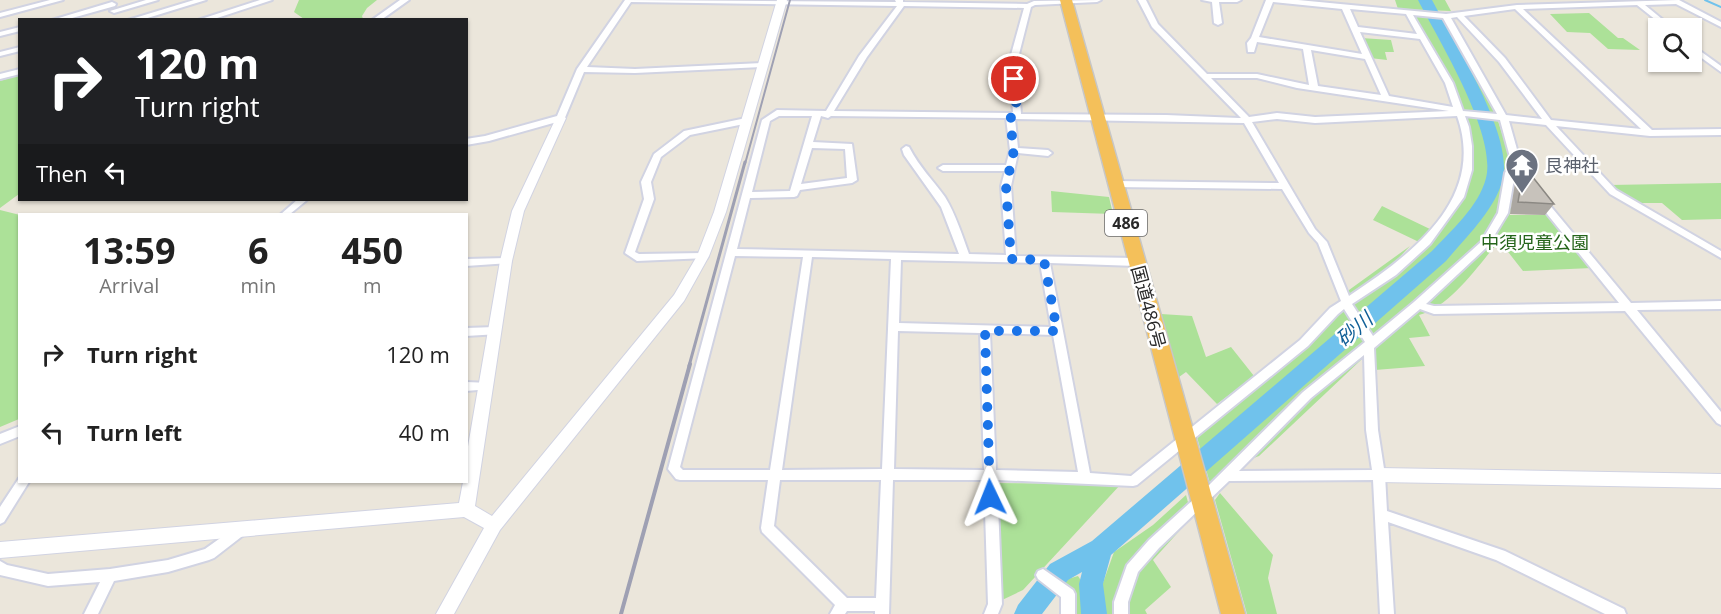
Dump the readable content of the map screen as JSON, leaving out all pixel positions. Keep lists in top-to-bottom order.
{
  "streets": {
    "highway": ["486", "国道486号"]
  },
  "water": ["砂川"],
  "parks": ["中須児童公園"],
  "places": {
    "temple": ["艮神社"]
  },
  "page": {
    "turn": ["120 m", "Turn right"],
    "then": "Then",
    "eta": [
      "13:59",
      "Arrival",
      "6",
      "min",
      "450",
      "m"
    ],
    "list": [
      {
        "name": "Turn right",
        "value": "120 m"
      },
      {
        "name": "Turn left",
        "value": "40 m"
      }
    ]
  }
}
